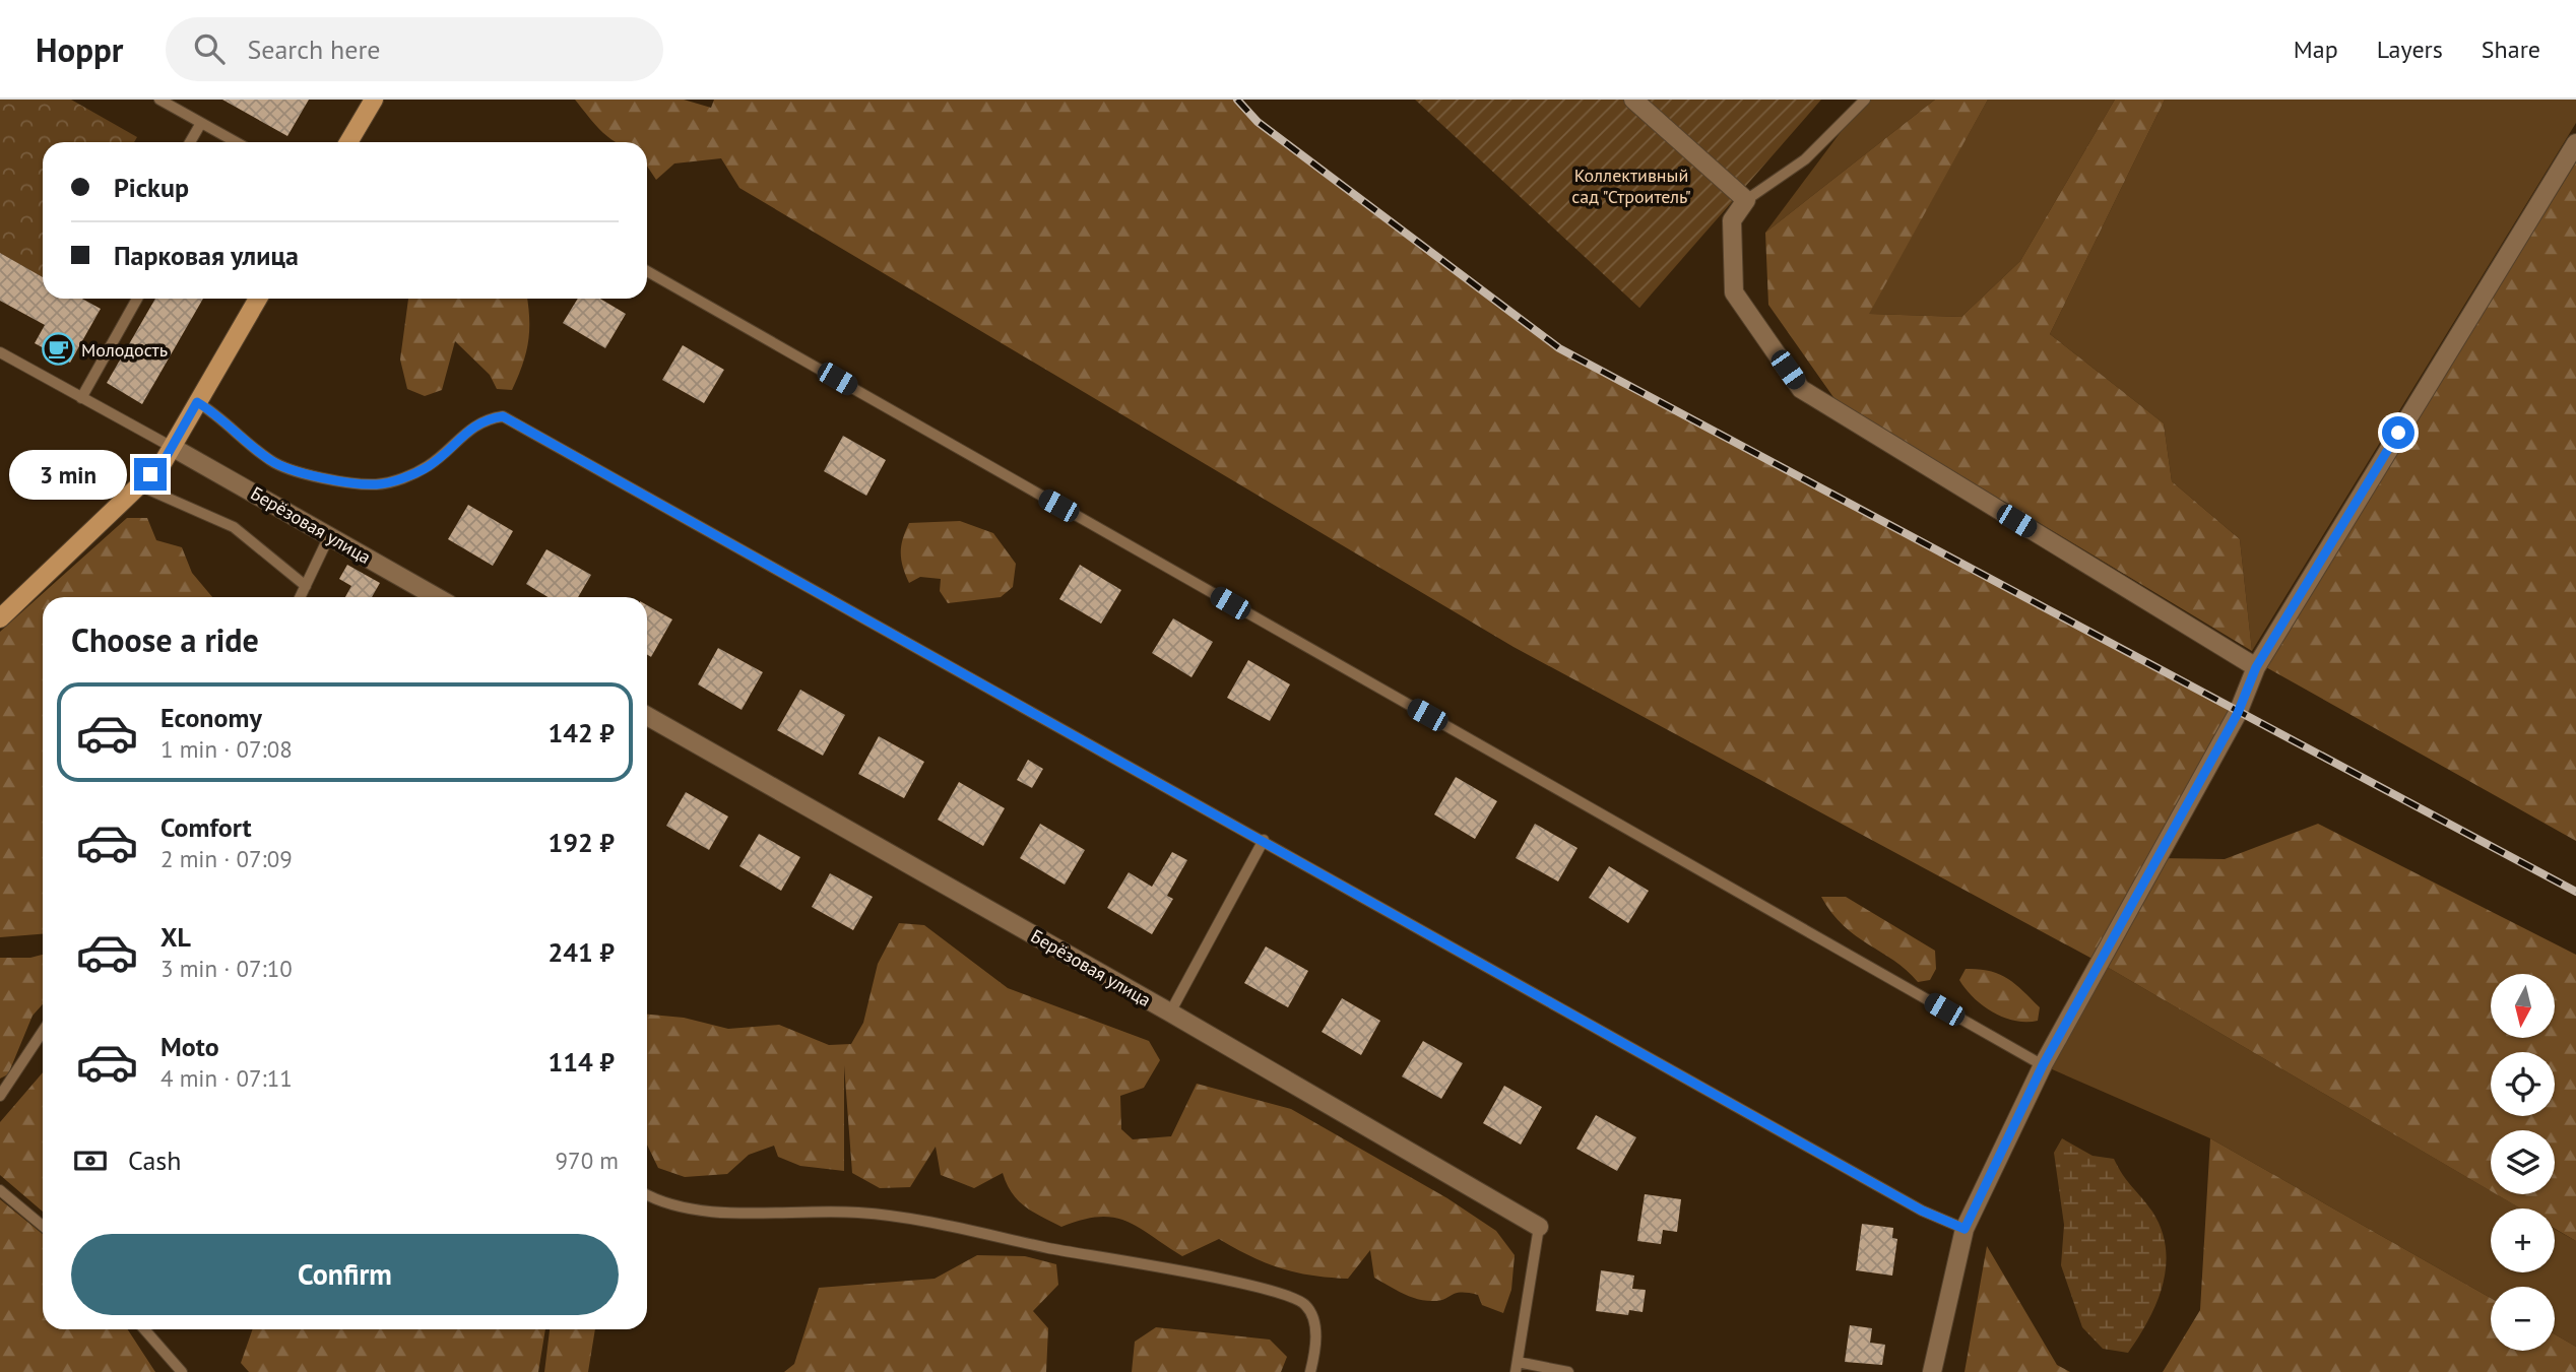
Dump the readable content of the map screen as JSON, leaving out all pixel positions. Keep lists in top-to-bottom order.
{
  "streets": {
    "street": ["Берёзовая улица"]
  },
  "parks": ["Коллективный сад \"Строитель\""],
  "places": {
    "cafe": ["Молодость"]
  },
  "north": "bottom",
  "page": {
    "header": "Hoppr",
    "search": "Search here",
    "nav": ["Map", "Layers", "Share"],
    "banner": ["Pickup", "Парковая улица"],
    "bubble": "3 min",
    "heading": "Choose a ride",
    "list": [
      {
        "name": "Economy",
        "note": "1 min · 07:08",
        "value": "142 ₽"
      },
      {
        "name": "Comfort",
        "note": "2 min · 07:09",
        "value": "192 ₽"
      },
      {
        "name": "XL",
        "note": "3 min · 07:10",
        "value": "241 ₽"
      },
      {
        "name": "Moto",
        "note": "4 min · 07:11",
        "value": "114 ₽"
      }
    ],
    "map_buttons": ["+", "−"],
    "pay": ["Cash", "970 m"],
    "buttons": "Confirm"
  }
}
